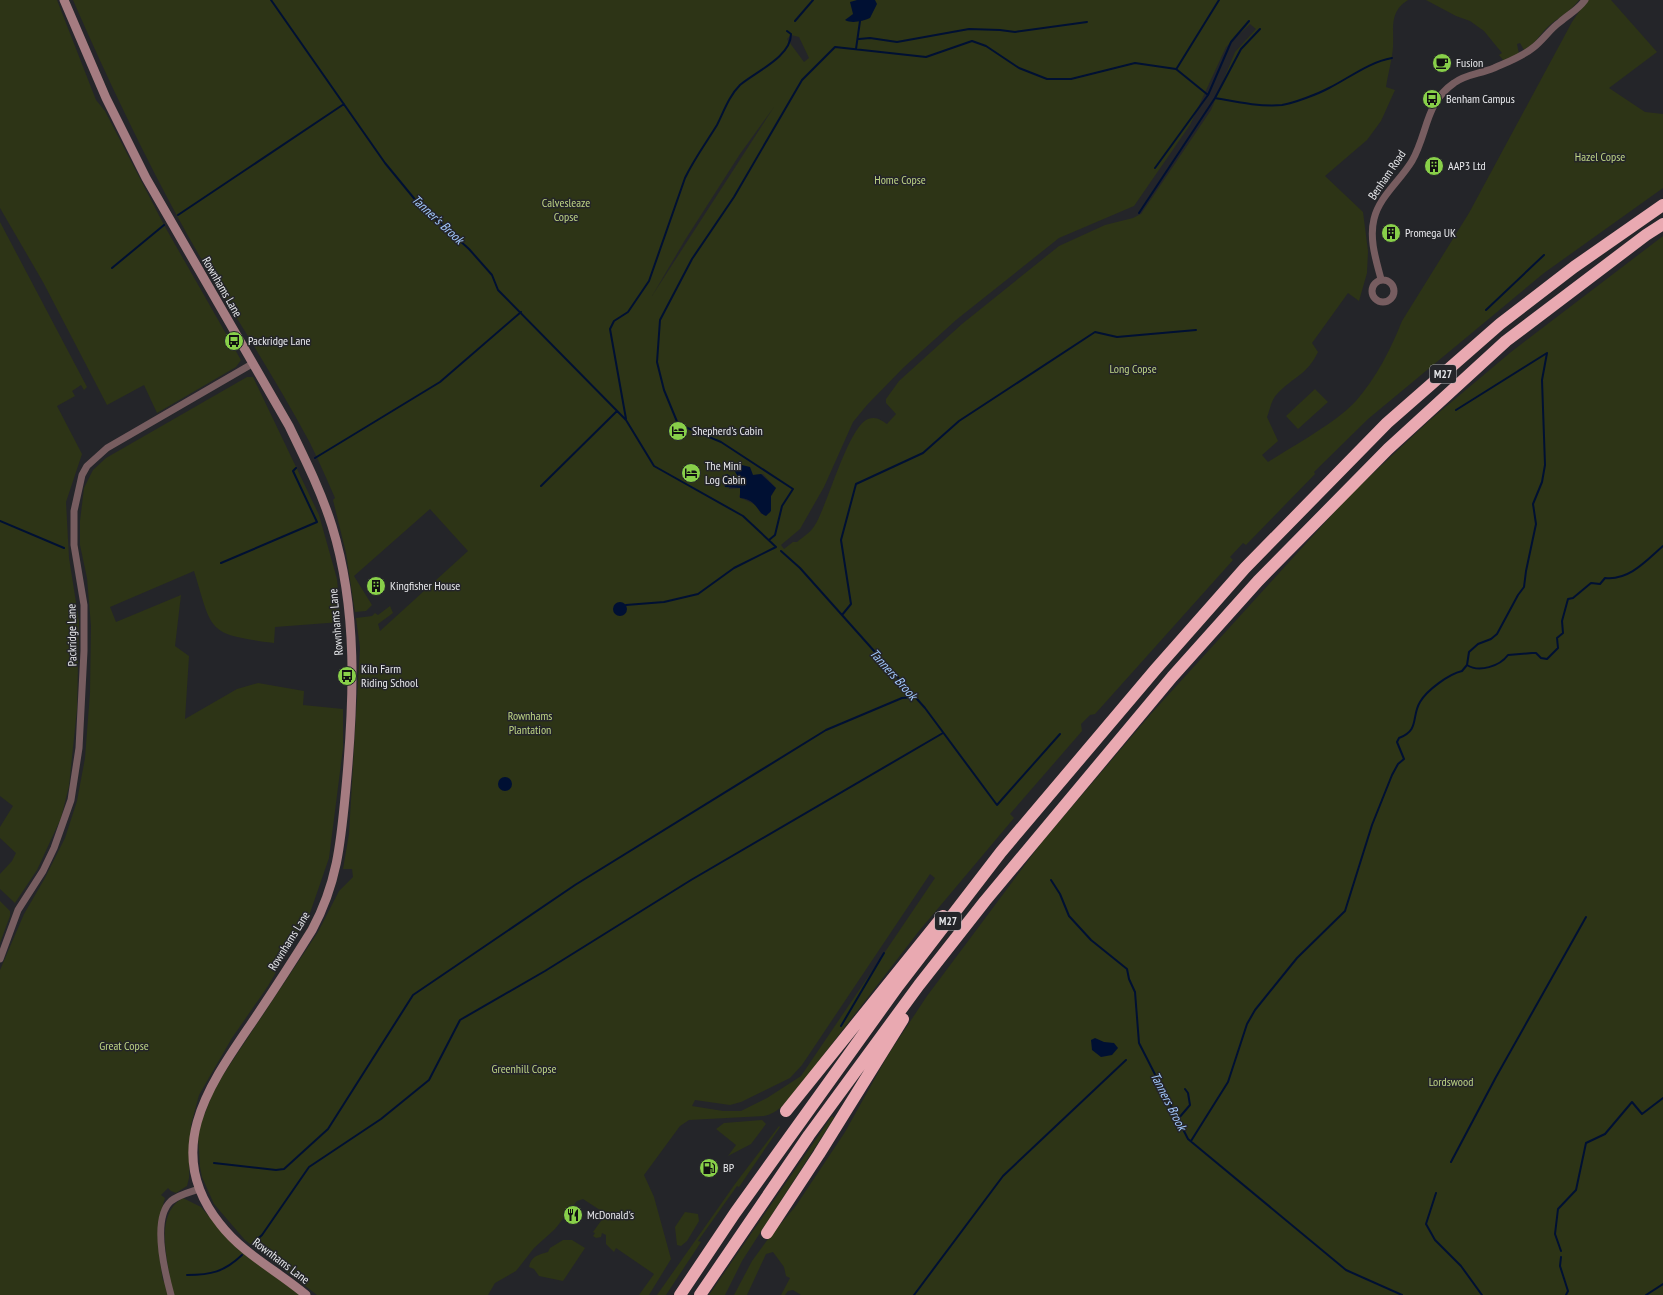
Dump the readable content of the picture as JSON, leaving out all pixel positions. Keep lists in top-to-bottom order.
{
  "streets": {
    "highway": ["M27"],
    "street": ["Benham Road", "Rownhams Lane", "Packridge Lane"]
  },
  "crossings": [
    ["Rownhams Lane", "Packridge Lane"]
  ],
  "water": ["Tanner's Brook", "Tanners Brook"],
  "parks": [
    "Hazel Copse",
    "Home Copse",
    "Calvesleaze Copse",
    "Long Copse",
    "Rownhams Plantation",
    "Great Copse",
    "Greenhill Copse",
    "Lordswood"
  ],
  "places": {
    "cafe": ["Fusion"],
    "bus stop": ["Benham Campus", "Packridge Lane", "Kiln Farm Riding School"],
    "building": ["AAP3 Ltd", "Promega UK", "Kingfisher House"],
    "hotel": ["Shepherd's Cabin", "The Mini Log Cabin"],
    "fuel station": ["BP"],
    "restaurant": ["McDonald's"]
  }
}
